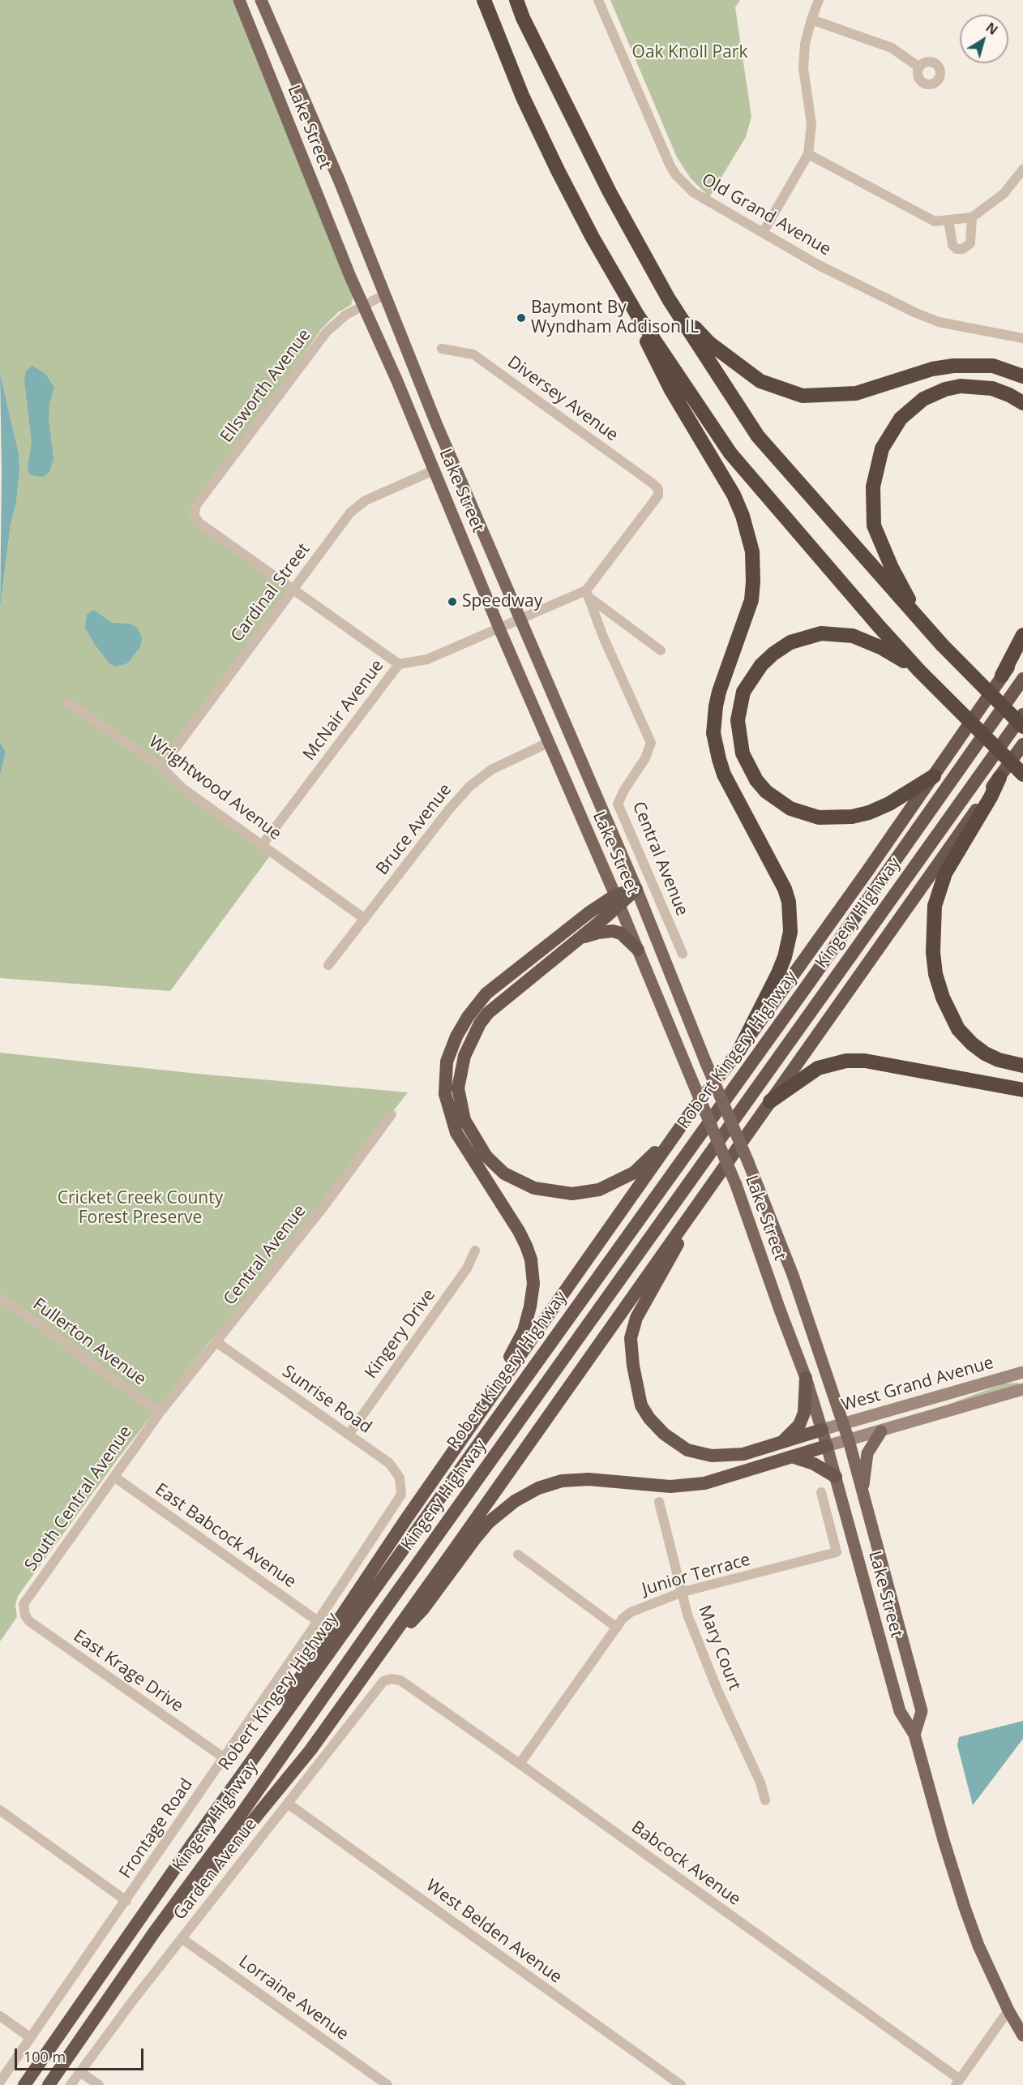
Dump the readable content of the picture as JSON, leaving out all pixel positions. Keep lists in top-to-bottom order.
{
  "streets": {
    "highway": ["Kingery Highway", "Robert Kingery Highway"],
    "main road": ["Lake Street", "West Grand Avenue"],
    "street": [
      "Old Grand Avenue",
      "Ellsworth Avenue",
      "Diversey Avenue",
      "Cardinal Street",
      "McNair Avenue",
      "Wrightwood Avenue",
      "Bruce Avenue",
      "Central Avenue",
      "Kingery Drive",
      "Fullerton Avenue",
      "Sunrise Road",
      "South Central Avenue",
      "East Babcock Avenue",
      "Junior Terrace",
      "Mary Court",
      "East Krage Drive",
      "Frontage Road",
      "Babcock Avenue",
      "Garden Avenue",
      "West Belden Avenue",
      "Lorraine Avenue"
    ]
  },
  "crossings": [
    ["Lake Street", "Ellsworth Avenue"],
    ["Lake Street", "Cardinal Street"],
    ["Lake Street", "McNair Avenue"],
    ["Lake Street", "Bruce Avenue"],
    ["Lake Street", "West Grand Avenue"],
    ["Ellsworth Avenue", "Cardinal Street"],
    ["Diversey Avenue", "McNair Avenue"],
    ["Diversey Avenue", "Central Avenue"],
    ["Cardinal Street", "Wrightwood Avenue"],
    ["McNair Avenue", "Wrightwood Avenue"],
    ["McNair Avenue", "Central Avenue"],
    ["Wrightwood Avenue", "Bruce Avenue"],
    ["Central Avenue", "Fullerton Avenue"],
    ["Central Avenue", "Sunrise Road"],
    ["Central Avenue", "South Central Avenue"],
    ["Kingery Drive", "Sunrise Road"],
    ["Fullerton Avenue", "South Central Avenue"],
    ["Sunrise Road", "Frontage Road"],
    ["South Central Avenue", "East Babcock Avenue"],
    ["South Central Avenue", "East Krage Drive"],
    ["East Babcock Avenue", "Frontage Road"],
    ["Junior Terrace", "Mary Court"],
    ["Junior Terrace", "Babcock Avenue"],
    ["East Krage Drive", "Frontage Road"],
    ["Babcock Avenue", "Garden Avenue"],
    ["Garden Avenue", "West Belden Avenue"],
    ["Garden Avenue", "Lorraine Avenue"]
  ],
  "parks": ["Oak Knoll Park", "Cricket Creek County Forest Preserve"],
  "places": ["Baymont By Wyndham Addison IL", "Speedway"],
  "scale_bar": "100 m",
  "north": "top right"
}
